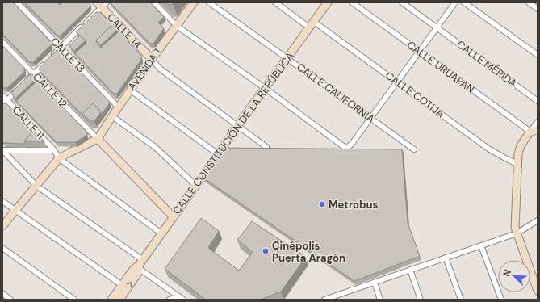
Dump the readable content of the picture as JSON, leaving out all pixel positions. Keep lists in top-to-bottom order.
{
  "streets": {
    "street": [
      "CALLE 14",
      "CALLE 13",
      "CALLE MÉRIDA",
      "CALLE URUAPAN",
      "AVENIDA 1",
      "CALLE 12",
      "CALLE CALIFORNIA",
      "CALLE COTIJA",
      "CALLE 11",
      "CALLE CONSTITUCIÓN DE LA REPÚBLICA"
    ]
  },
  "crossings": [
    ["CALLE 14", "AVENIDA 1"],
    ["CALLE 13", "AVENIDA 1"],
    ["AVENIDA 1", "CALLE 12"],
    ["CALLE CALIFORNIA", "CALLE CONSTITUCIÓN DE LA REPÚBLICA"],
    ["CALLE COTIJA", "CALLE CONSTITUCIÓN DE LA REPÚBLICA"],
    ["CALLE 11", "CALLE CONSTITUCIÓN DE LA REPÚBLICA"]
  ],
  "places": ["Metrobus", "Cinépolis Puerta Aragón"],
  "north": "top left"
}
